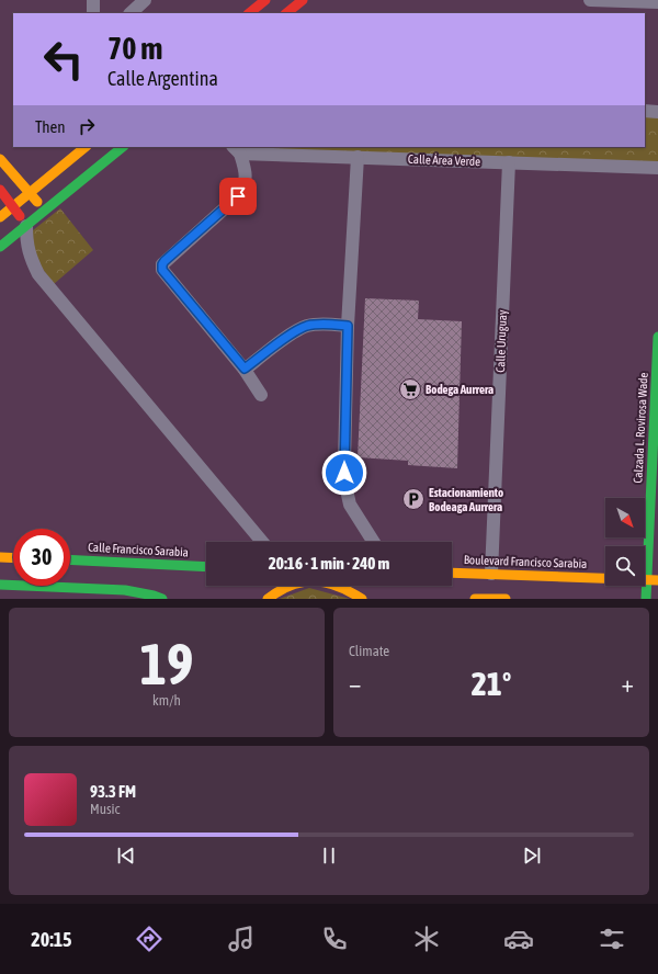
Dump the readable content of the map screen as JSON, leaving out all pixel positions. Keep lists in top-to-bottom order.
{
  "streets": {
    "main road": ["Calzada L. Rovirosa Wade", "Calle Francisco Sarabia", "Boulevard Francisco Sarabia"],
    "street": ["Calle Área Verde", "Calle Uruguay"]
  },
  "crossings": [
    ["Calle Área Verde", "Calle Uruguay"],
    ["Calle Uruguay", "Boulevard Francisco Sarabia"],
    ["Calzada L. Rovirosa Wade", "Boulevard Francisco Sarabia"]
  ],
  "places": {
    "supermarket": ["Bodega Aurrera"],
    "parking": ["Estacionamiento Bodeaga Aurrera"]
  },
  "north": "bottom right",
  "page": {
    "turn": ["70 m", "Calle Argentina"],
    "then": "Then",
    "limit": "30",
    "trip": "20:16 · 1 min · 240 m",
    "tile": [
      ["19", "km/h"],
      "Climate"
    ],
    "heat": ["−", "21°", "+"],
    "song": ["93.3 FM", "Music"],
    "tabs": "20:15"
  }
}
